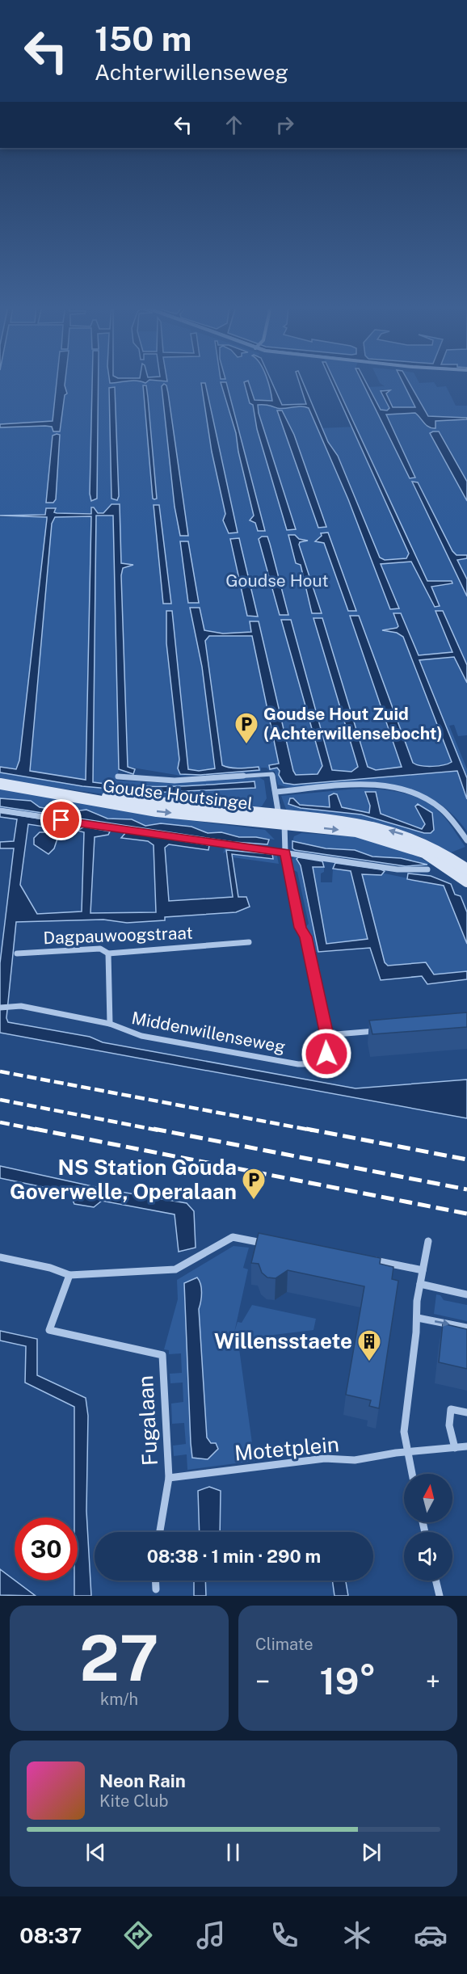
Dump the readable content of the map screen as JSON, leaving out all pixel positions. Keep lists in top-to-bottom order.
{
  "streets": {
    "main road": ["Goudse Houtsingel"],
    "street": [
      "Dagpauwoogstraat",
      "Middenwillenseweg",
      "Fugalaan",
      "Motetplein"
    ]
  },
  "crossings": [
    ["Goudse Houtsingel", "Middenwillenseweg"],
    ["Dagpauwoogstraat", "Middenwillenseweg"],
    ["Fugalaan", "Motetplein"]
  ],
  "parks": ["Goudse Hout"],
  "places": {
    "parking": ["Goudse Hout Zuid (Achterwillensebocht)", "NS Station Gouda Goverwelle, Operalaan"],
    "building": ["Willensstaete"]
  },
  "north": "top",
  "page": {
    "turn": ["150 m", "Achterwillenseweg"],
    "limit": "30",
    "trip": "08:38 · 1 min · 290 m",
    "tile": [
      ["27", "km/h"],
      "Climate"
    ],
    "heat": ["−", "19°", "+"],
    "song": ["Neon Rain", "Kite Club"],
    "tabs": "08:37"
  }
}
